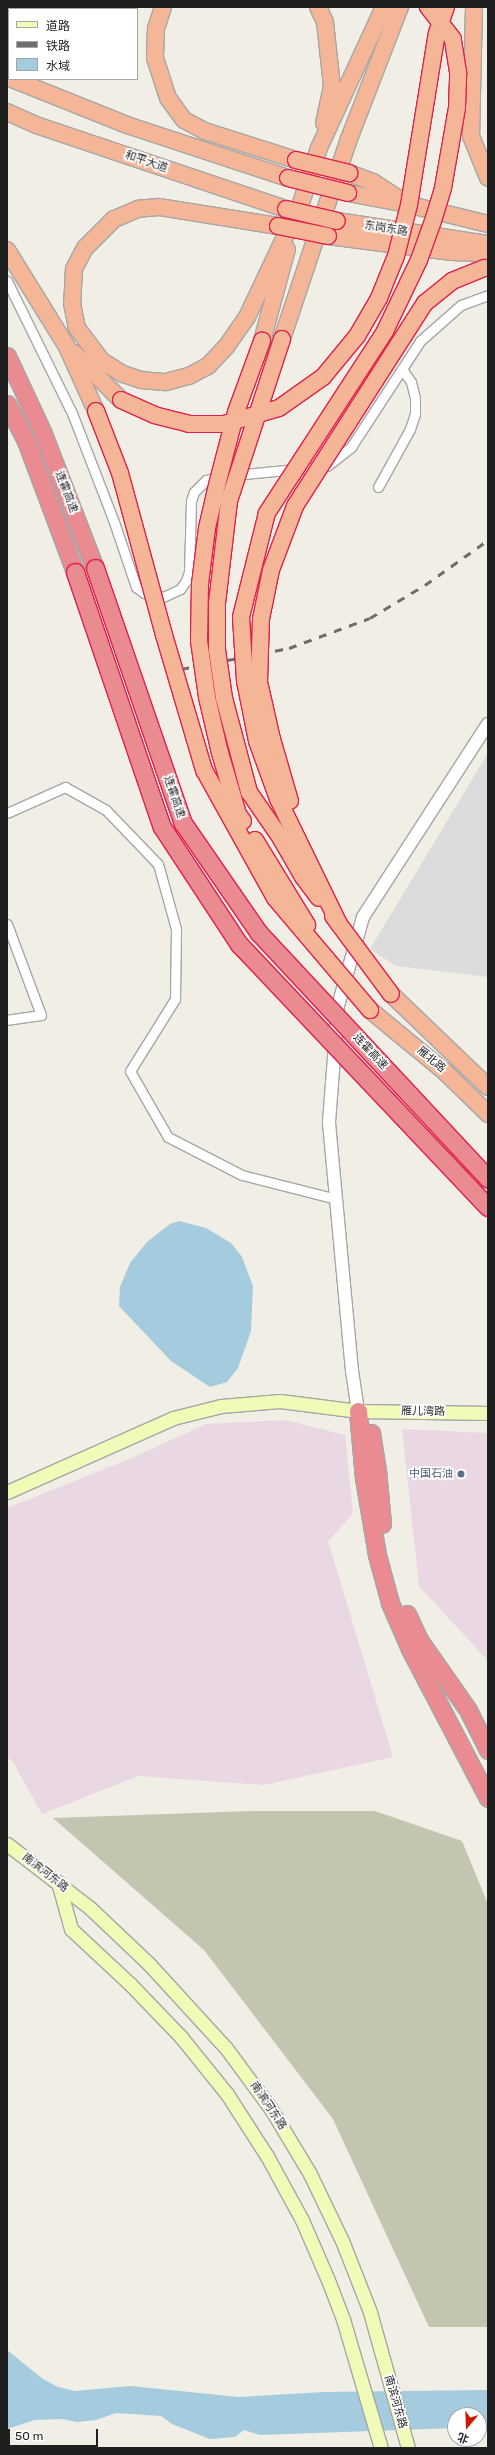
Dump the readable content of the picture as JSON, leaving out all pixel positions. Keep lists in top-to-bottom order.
{
  "streets": {
    "highway": [
      "和平大道",
      "东岗东路",
      "连霍高速",
      "雁北路"
    ],
    "main road": ["雁儿湾路", "南滨河东路"]
  },
  "crossings": [
    ["和平大道", "东岗东路"]
  ],
  "places": ["中国石油"],
  "legend": ["道路", "铁路", "水域"],
  "scale_bar": "50 m",
  "north": "bottom"
}
